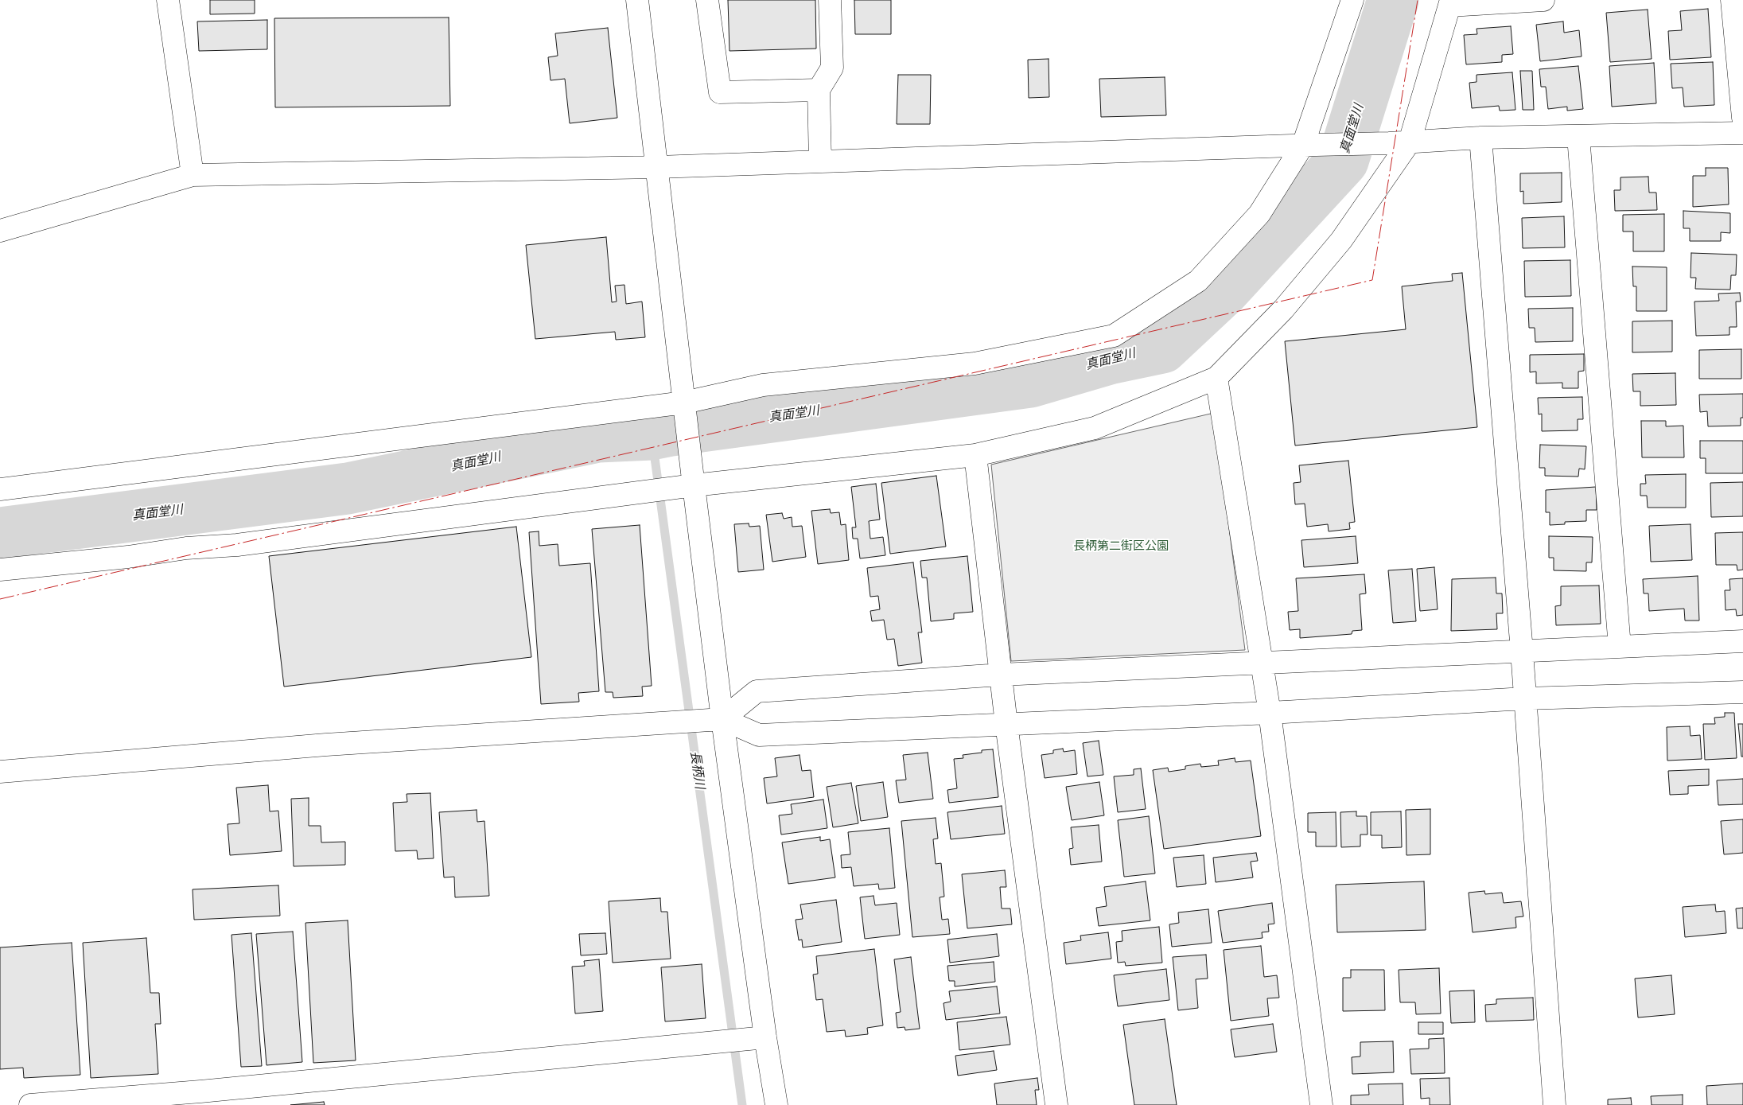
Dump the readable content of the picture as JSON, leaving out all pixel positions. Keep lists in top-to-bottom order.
{
  "water": ["真面堂川", "長柄川"],
  "parks": ["長柄第二街区公園"]
}
